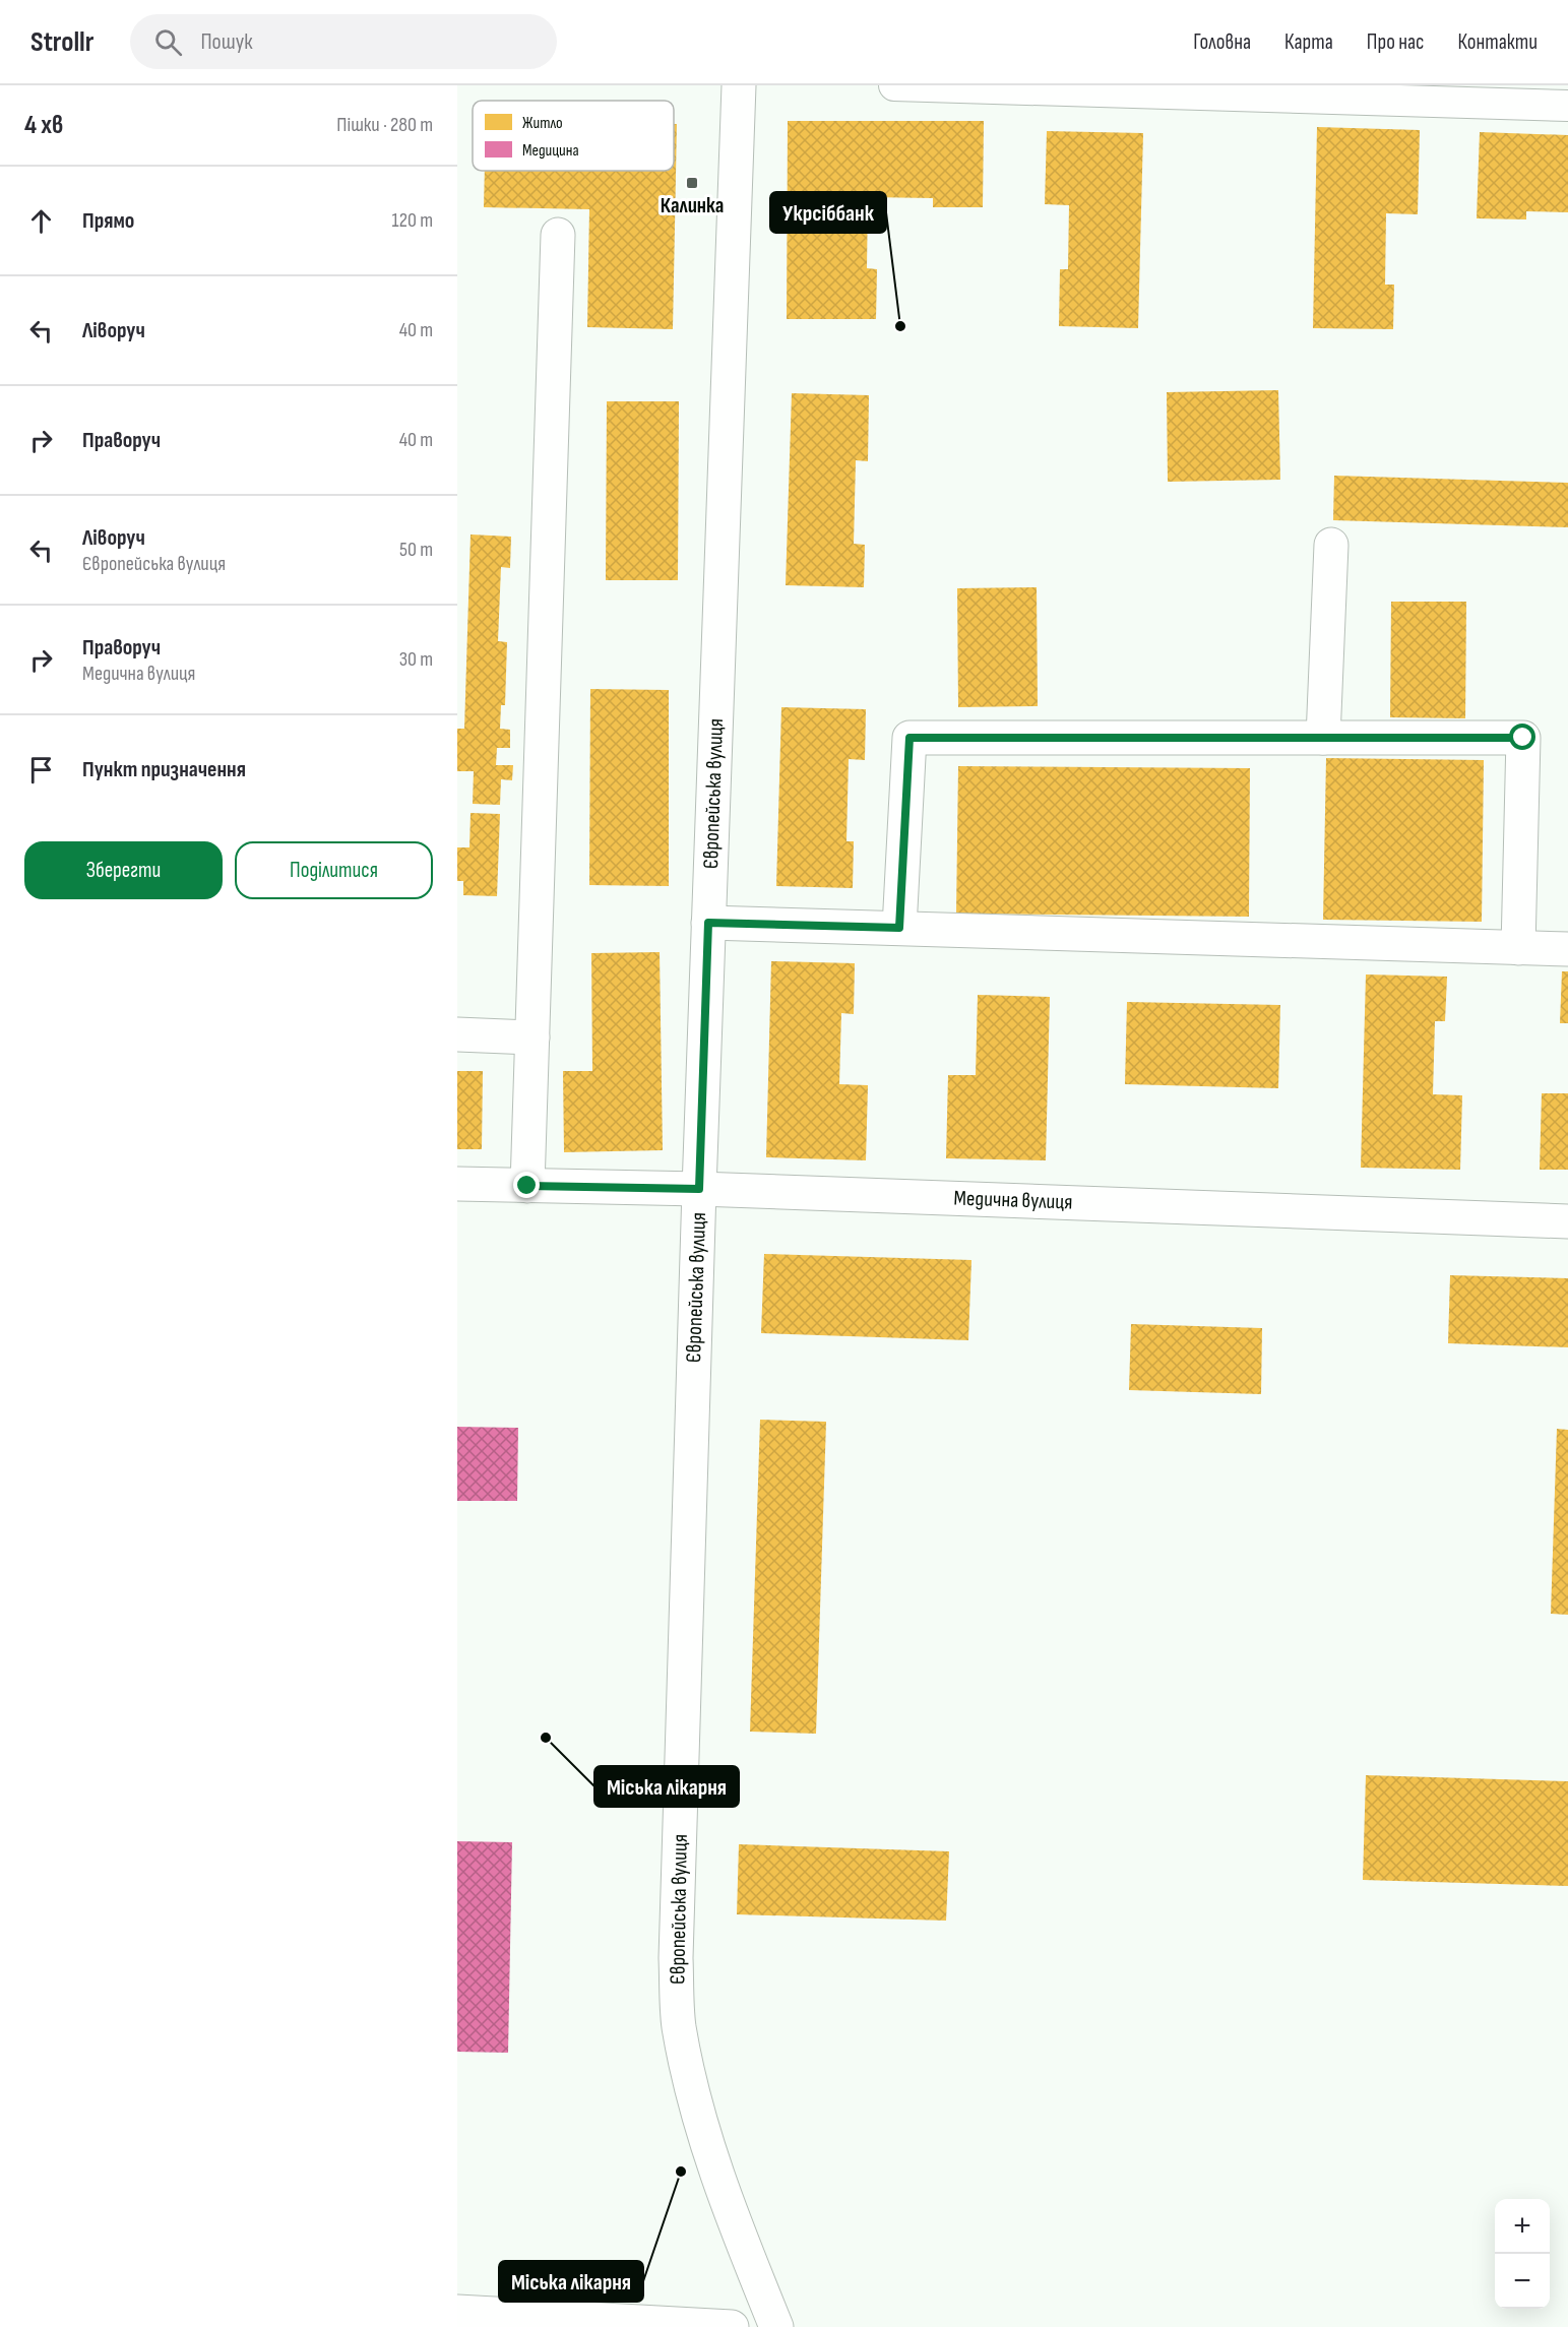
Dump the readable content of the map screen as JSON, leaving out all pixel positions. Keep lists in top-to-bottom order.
{
  "streets": {
    "street": ["Європейська вулиця", "Медична вулиця"]
  },
  "crossings": [
    ["Європейська вулиця", "Медична вулиця"]
  ],
  "places": {
    "transit": ["Калинка"],
    "other": ["Укрсiббанк", "Мiська лiкарня", "Міська лікарня"]
  },
  "legend": ["Житло", "Медицина"],
  "page": {
    "header": "Strollr",
    "search": "Пошук",
    "nav": [
      "Головна",
      "Карта",
      "Про нас",
      "Контакти"
    ],
    "heading": ["4 хв", "Пішки · 280 m"],
    "list": [
      ["Прямо", "120 m"],
      ["Ліворуч", "40 m"],
      ["Праворуч", "40 m"],
      ["Ліворуч", "Європейська вулиця", "50 m"],
      ["Праворуч", "Медична вулиця", "30 m"],
      "Пункт призначення"
    ],
    "buttons": ["Зберегти", "Поділитися"],
    "map_buttons": ["+", "−"]
  }
}
